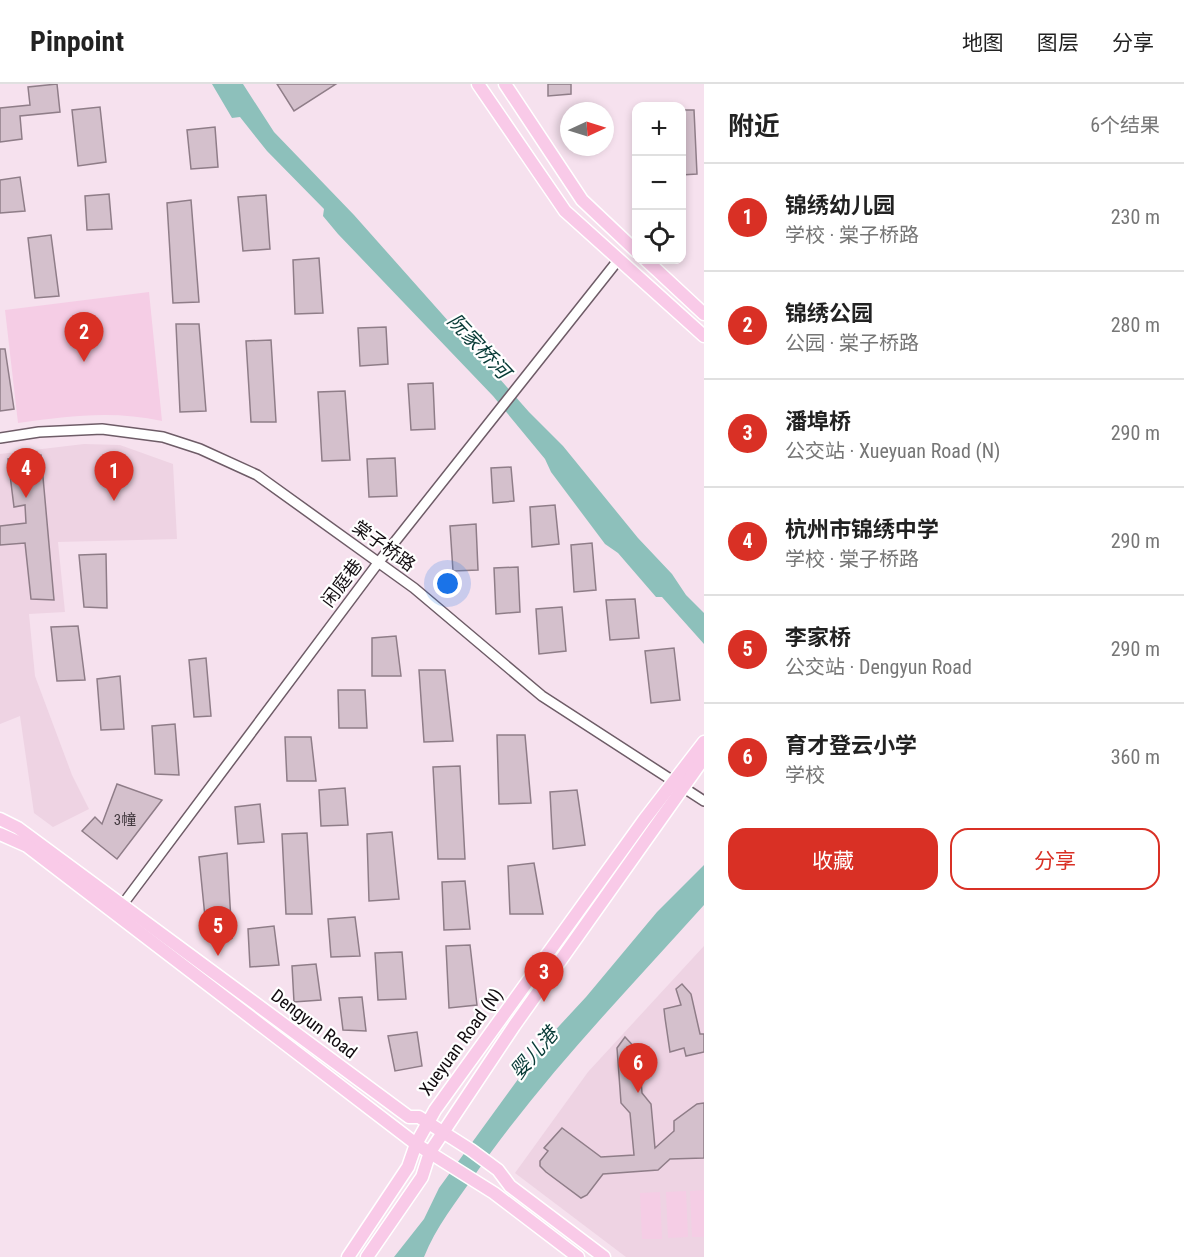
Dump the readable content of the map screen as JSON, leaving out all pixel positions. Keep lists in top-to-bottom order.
{
  "streets": {
    "main road": ["Dengyun Road", "Xueyuan Road (N)"],
    "street": ["棠子桥路", "闲庭巷"]
  },
  "crossings": [
    ["棠子桥路", "闲庭巷"],
    ["棠子桥路", "Xueyuan Road (N)"],
    ["闲庭巷", "Dengyun Road"],
    ["Dengyun Road", "Xueyuan Road (N)"]
  ],
  "water": ["阮家桥河", "婴儿港"],
  "house_numbers": ["3幢"],
  "north": "right",
  "page": {
    "header": "Pinpoint",
    "nav": ["地图", "图层", "分享"],
    "heading": ["附近", "6个结果"],
    "map_buttons": ["+", "−"],
    "list": [
      {
        "mark": "1",
        "name": "锦绣幼儿园",
        "note": "学校 · 棠子桥路",
        "value": "230 m"
      },
      {
        "mark": "2",
        "name": "锦绣公园",
        "note": "公园 · 棠子桥路",
        "value": "280 m"
      },
      {
        "mark": "3",
        "name": "潘埠桥",
        "note": "公交站 · Xueyuan Road (N)",
        "value": "290 m"
      },
      {
        "mark": "4",
        "name": "杭州市锦绣中学",
        "note": "学校 · 棠子桥路",
        "value": "290 m"
      },
      {
        "mark": "5",
        "name": "李家桥",
        "note": "公交站 · Dengyun Road",
        "value": "290 m"
      },
      {
        "mark": "6",
        "name": "育才登云小学",
        "note": "学校",
        "value": "360 m"
      }
    ],
    "pins": [
      "2",
      "4",
      "1",
      "5",
      "3",
      "6"
    ],
    "buttons": ["收藏", "分享"]
  }
}
